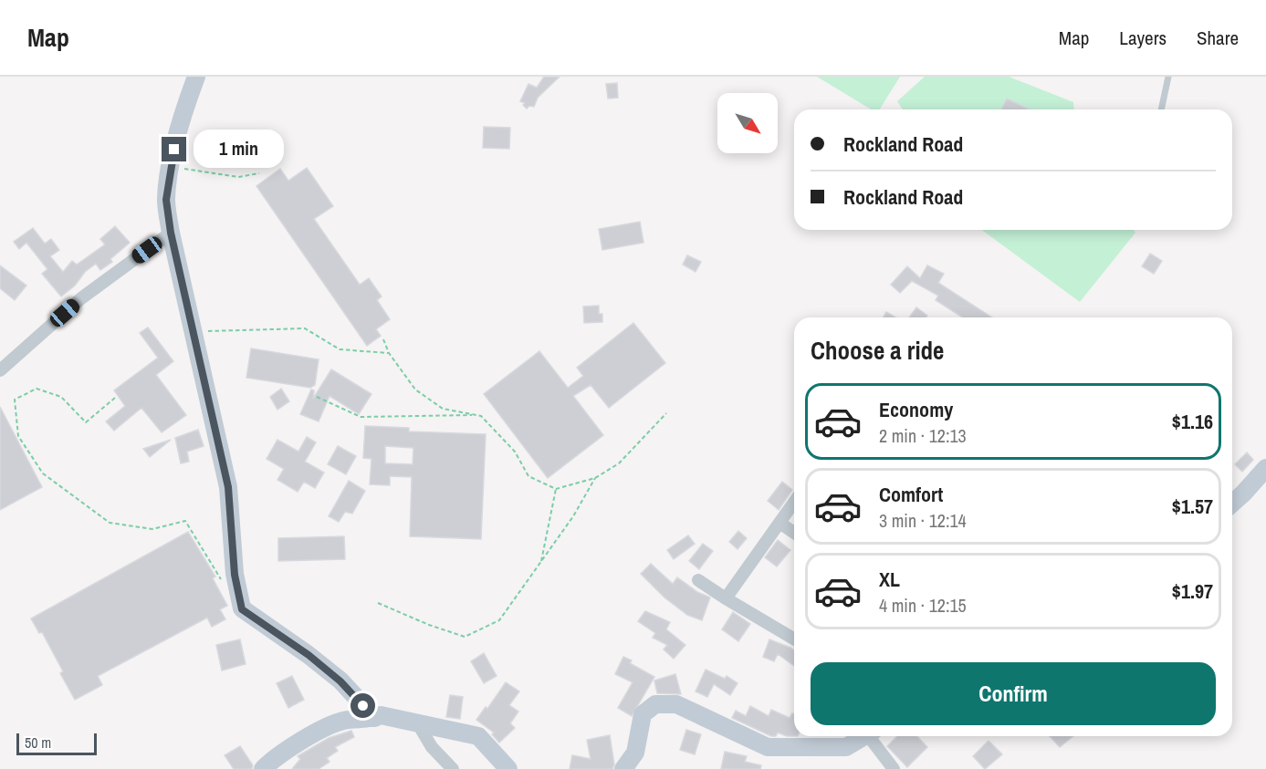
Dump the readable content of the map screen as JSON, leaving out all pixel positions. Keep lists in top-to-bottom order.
{
  "scale_bar": "50 m",
  "north": "bottom right",
  "page": {
    "header": "Map",
    "nav": ["Map", "Layers", "Share"],
    "banner": ["Rockland Road", "Rockland Road"],
    "bubble": "1 min",
    "heading": "Choose a ride",
    "list": [
      {
        "name": "Economy",
        "note": "2 min · 12:13",
        "value": "$1.16"
      },
      {
        "name": "Comfort",
        "note": "3 min · 12:14",
        "value": "$1.57"
      },
      {
        "name": "XL",
        "note": "4 min · 12:15",
        "value": "$1.97"
      }
    ],
    "buttons": "Confirm",
    "scale": "50 m"
  }
}
